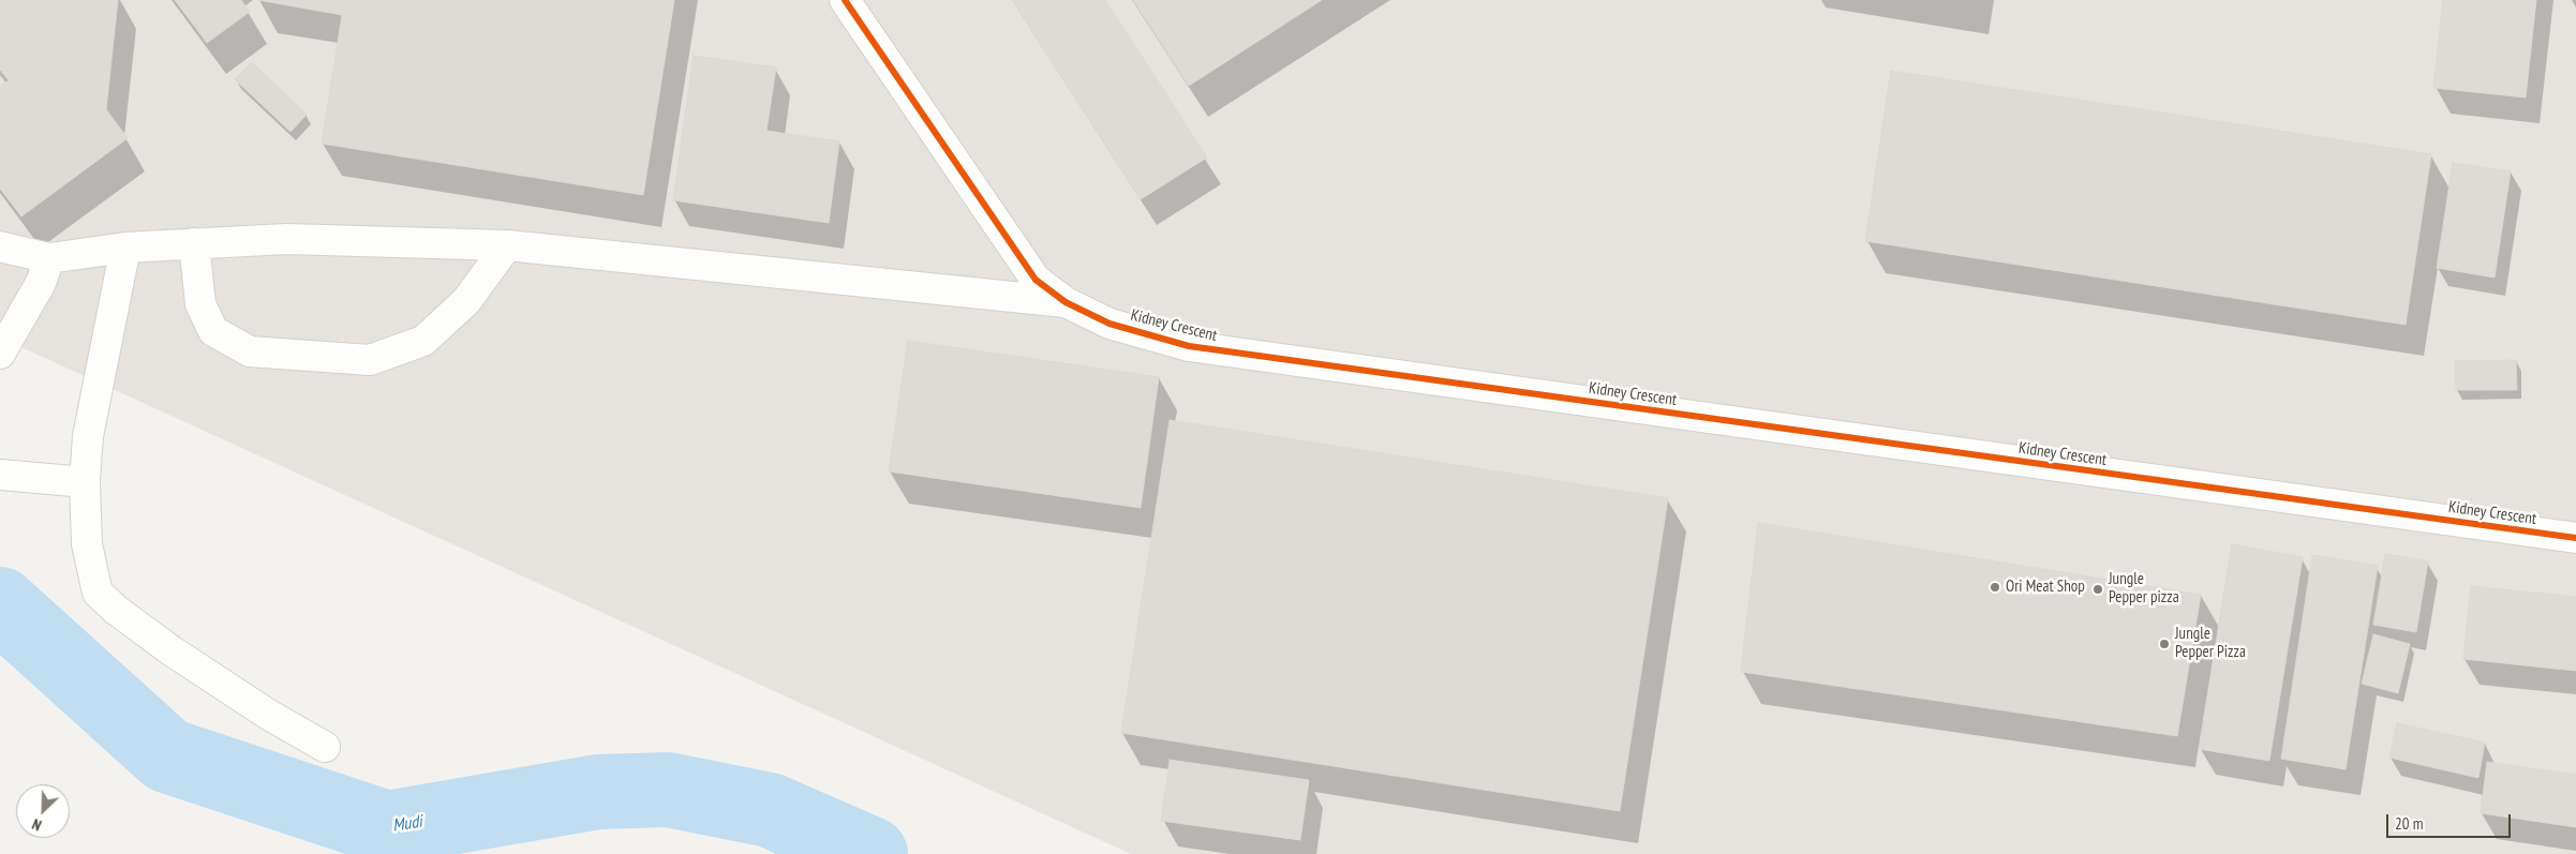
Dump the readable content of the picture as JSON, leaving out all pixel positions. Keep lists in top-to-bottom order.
{
  "streets": {
    "street": ["Kidney Crescent"]
  },
  "water": ["Mudi"],
  "places": ["Ori Meat Shop", "Jungle Pepper pizza", "Jungle Pepper Pizza"],
  "scale_bar": "20 m",
  "north": "bottom left"
}
